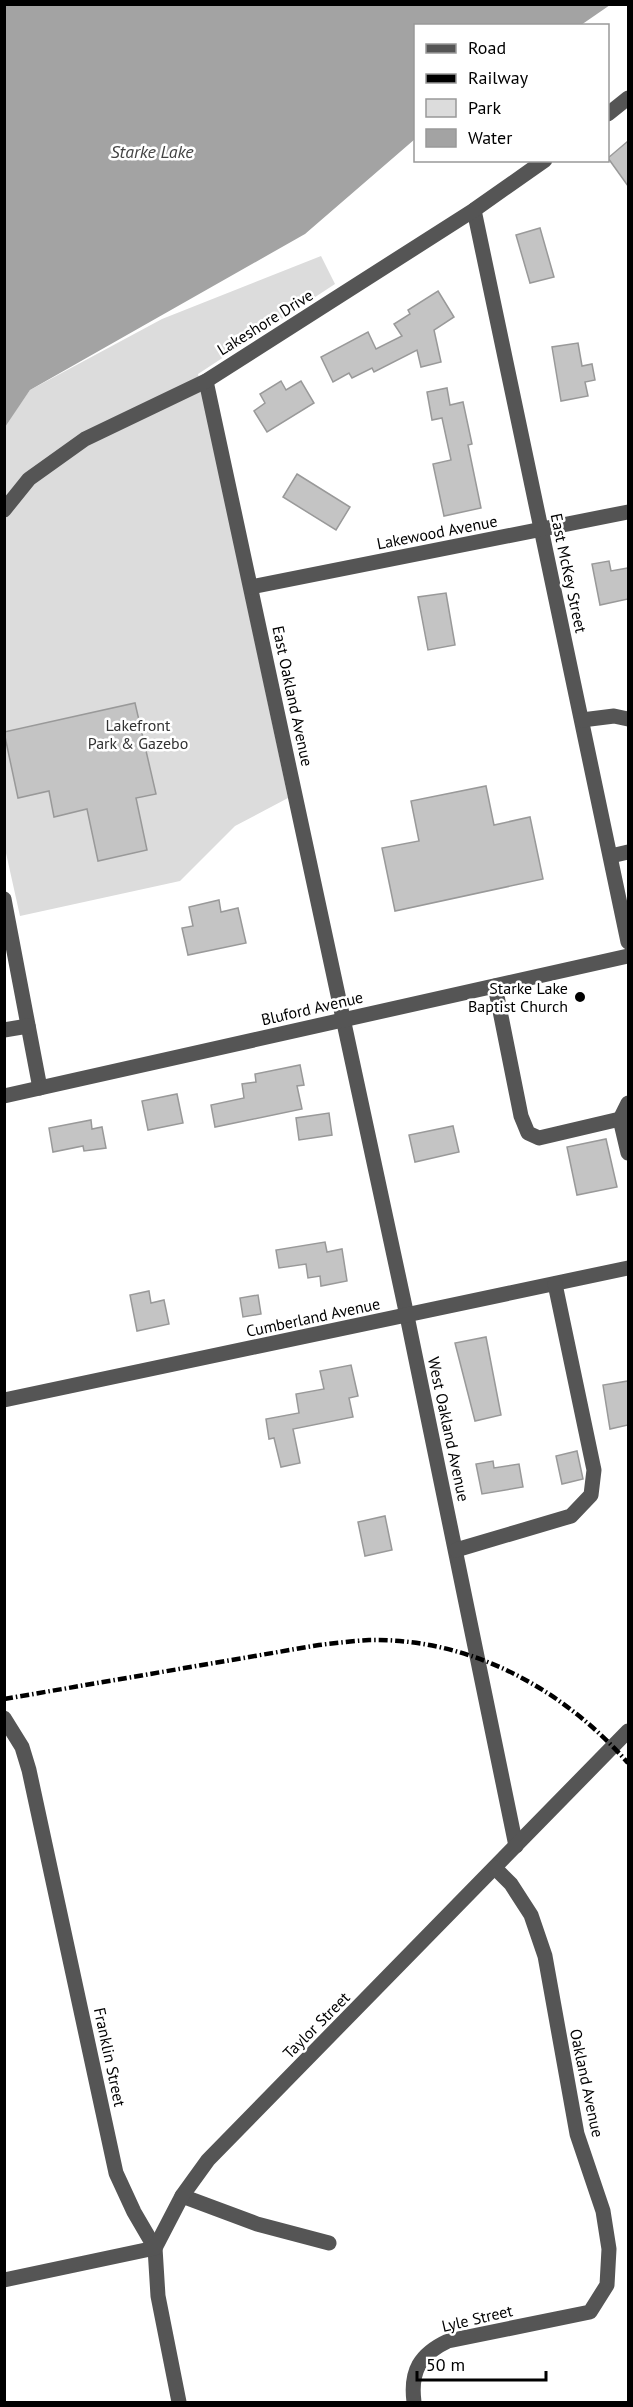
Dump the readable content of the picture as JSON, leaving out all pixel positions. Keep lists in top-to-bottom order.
{
  "streets": {
    "street": [
      "Lakeshore Drive",
      "Lakewood Avenue",
      "East McKey Street",
      "East Oakland Avenue",
      "Bluford Avenue",
      "Cumberland Avenue",
      "West Oakland Avenue",
      "Taylor Street",
      "Franklin Street",
      "Oakland Avenue",
      "Lyle Street"
    ]
  },
  "crossings": [
    ["Lakeshore Drive", "East McKey Street"],
    ["Lakeshore Drive", "East Oakland Avenue"],
    ["Lakewood Avenue", "East McKey Street"],
    ["Lakewood Avenue", "East Oakland Avenue"],
    ["East Oakland Avenue", "Bluford Avenue"],
    ["East Oakland Avenue", "West Oakland Avenue"],
    ["Bluford Avenue", "West Oakland Avenue"],
    ["Cumberland Avenue", "West Oakland Avenue"],
    ["West Oakland Avenue", "Taylor Street"],
    ["Taylor Street", "Franklin Street"],
    ["Taylor Street", "Oakland Avenue"],
    ["Oakland Avenue", "Lyle Street"]
  ],
  "water": ["Starke Lake"],
  "parks": ["Lakefront Park & Gazebo"],
  "places": ["Starke Lake Baptist Church"],
  "legend": [
    "Road",
    "Railway",
    "Park",
    "Water"
  ],
  "scale_bar": "50 m"
}
